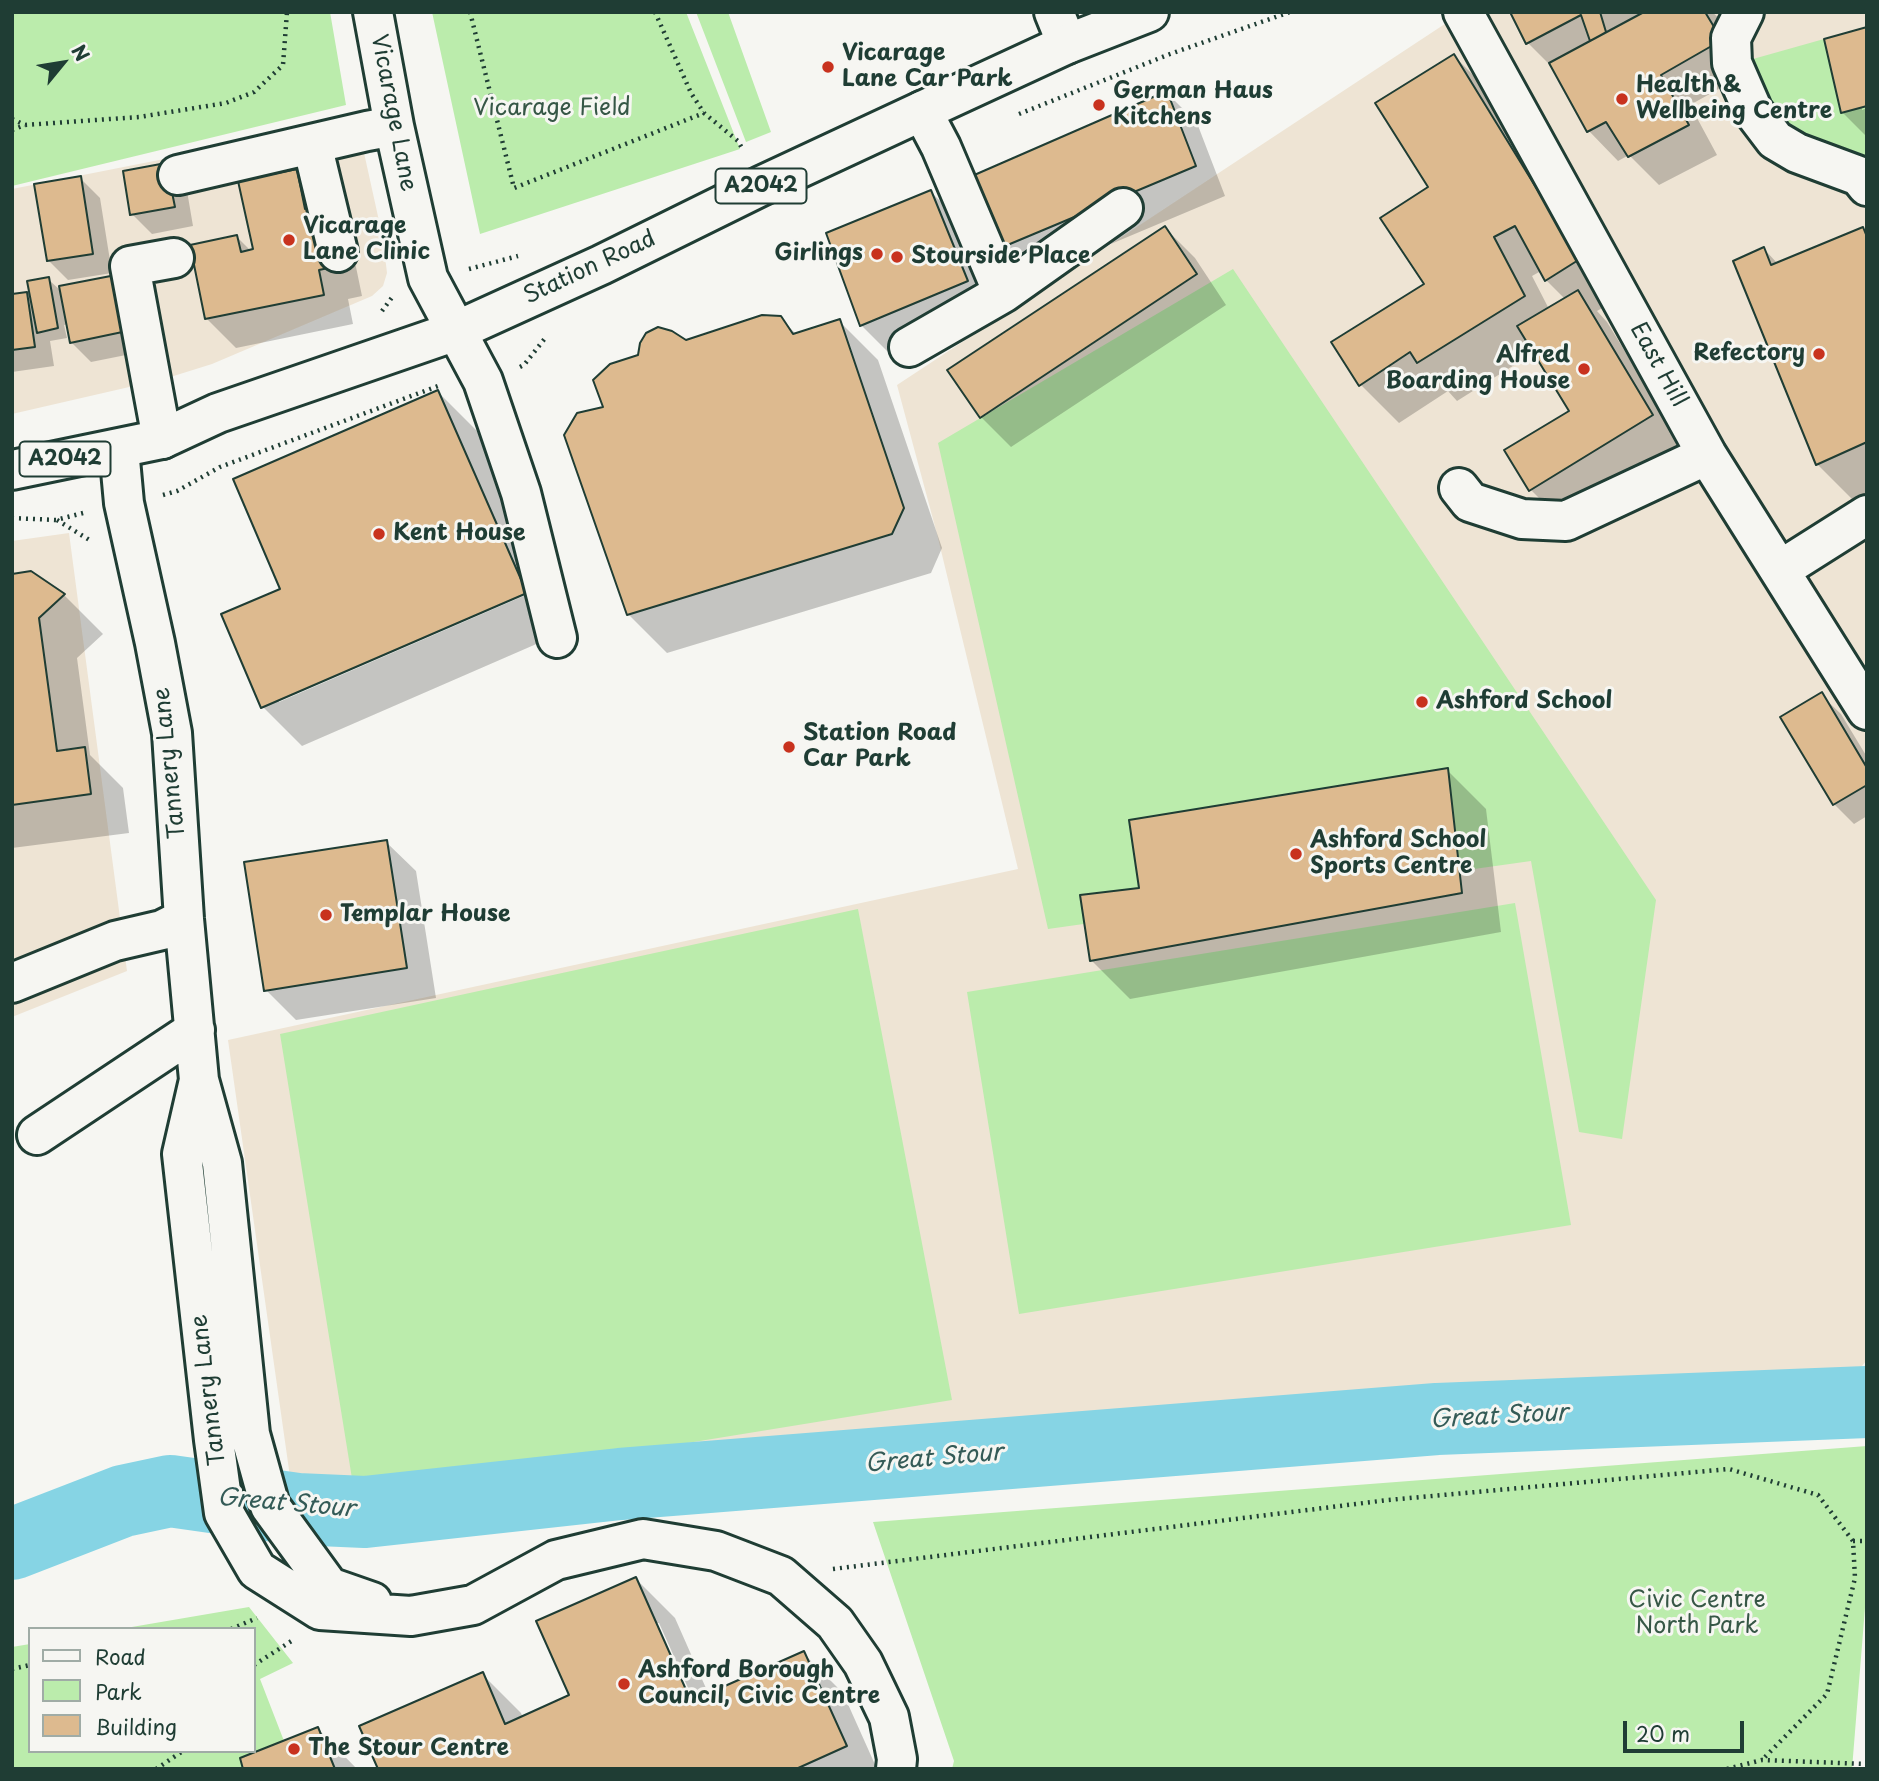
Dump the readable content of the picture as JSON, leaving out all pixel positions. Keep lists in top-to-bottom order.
{
  "streets": {
    "street": [
      "Vicarage Lane",
      "A2042",
      "Station Road",
      "East Hill",
      "Tannery Lane"
    ]
  },
  "crossings": [
    ["Vicarage Lane", "Station Road"],
    ["Station Road", "Tannery Lane"]
  ],
  "water": ["Great Stour"],
  "parks": ["Vicarage Field", "Civic Centre North Park"],
  "places": [
    "Vicarage Lane Car Park",
    "Health & Wellbeing Centre",
    "German Haus Kitchens",
    "Vicarage Lane Clinic",
    "Girlings",
    "Stourside Place",
    "Refectory",
    "Alfred Boarding House",
    "Kent House",
    "Ashford School",
    "Station Road Car Park",
    "Ashford School Sports Centre",
    "Templar House",
    "Ashford Borough Council, Civic Centre",
    "The Stour Centre"
  ],
  "legend": ["Road", "Park", "Building"],
  "scale_bar": "20 m",
  "north": "top right"
}
